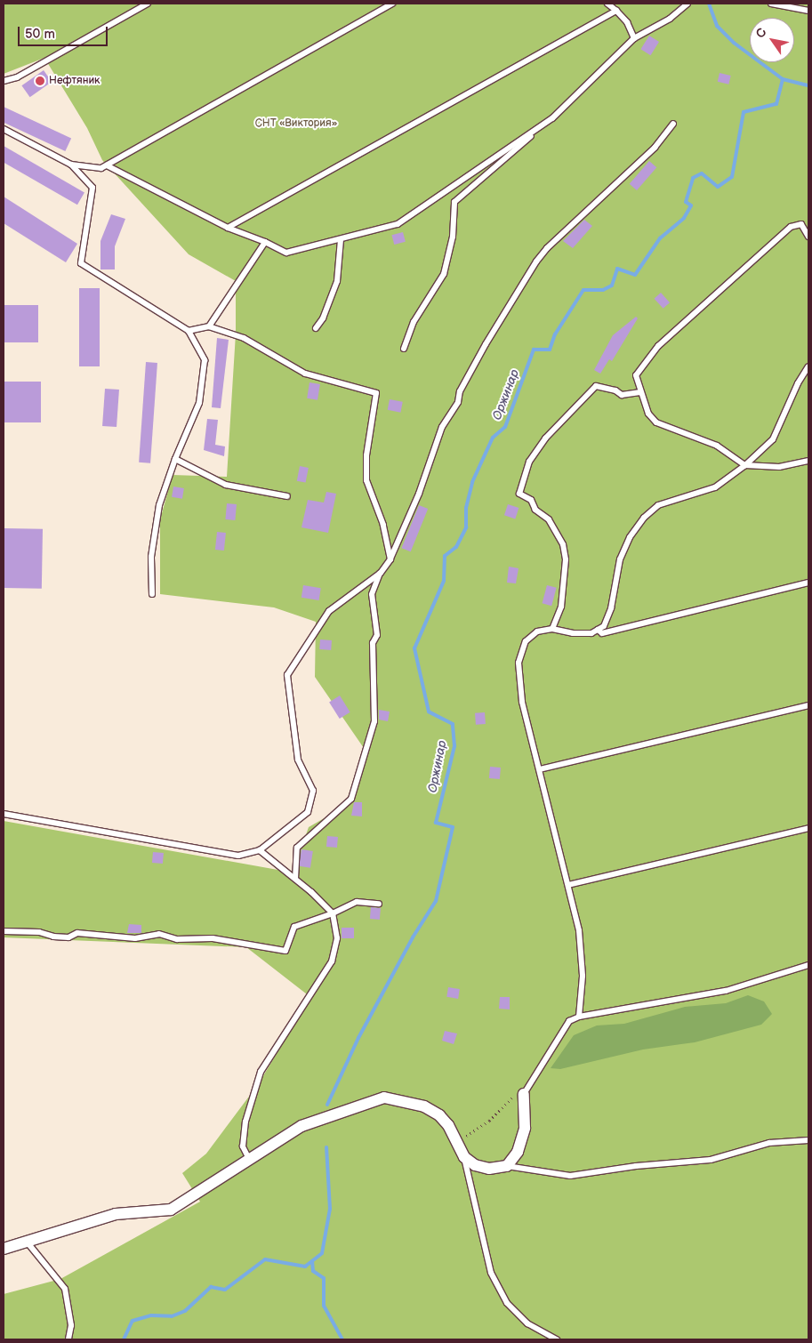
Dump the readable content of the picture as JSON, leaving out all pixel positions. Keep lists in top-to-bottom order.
{
  "water": ["Оржинар"],
  "parks": ["СНТ «Виктория»"],
  "places": ["Нефтяник"],
  "scale_bar": "50 m",
  "north": "top left"
}
